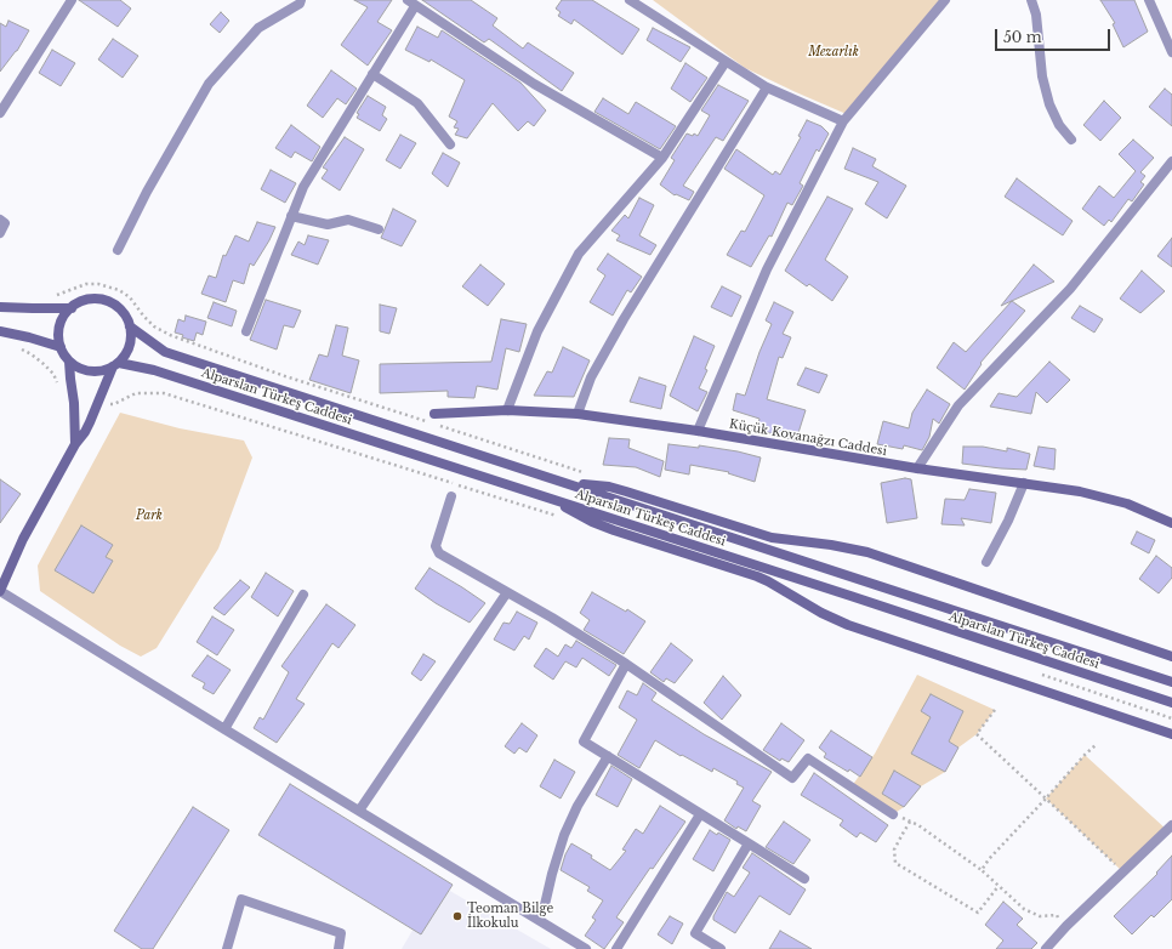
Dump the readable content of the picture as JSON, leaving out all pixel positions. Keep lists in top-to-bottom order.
{
  "streets": {
    "main road": ["Alparslan Türkeş Caddesi", "Küçük Kovanağzı Caddesi"]
  },
  "parks": ["Mezarlık", "Park"],
  "places": ["Teoman Bilge İlkokulu"],
  "scale_bar": "50 m"
}
